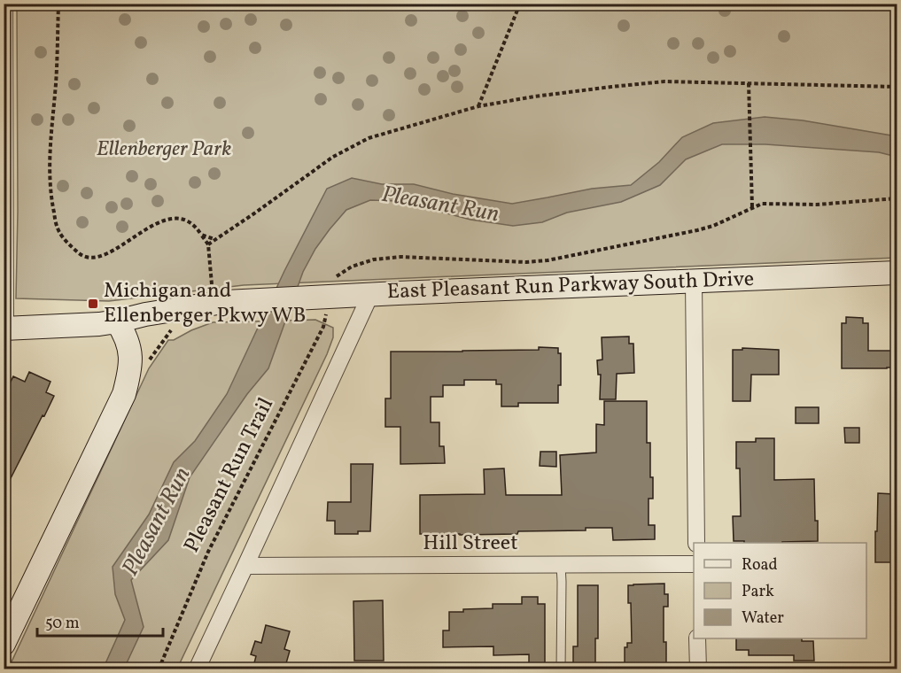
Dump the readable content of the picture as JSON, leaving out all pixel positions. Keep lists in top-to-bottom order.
{
  "streets": {
    "main road": ["East Pleasant Run Parkway South Drive"],
    "street": ["Hill Street"],
    "path": ["Pleasant Run Trail"]
  },
  "crossings": [
    ["East Pleasant Run Parkway South Drive", "Hill Street"]
  ],
  "water": ["Pleasant Run"],
  "parks": ["Ellenberger Park"],
  "places": {
    "transit": ["Michigan and Ellenberger Pkwy WB"]
  },
  "legend": ["Road", "Park", "Water"],
  "scale_bar": "50 m"
}
